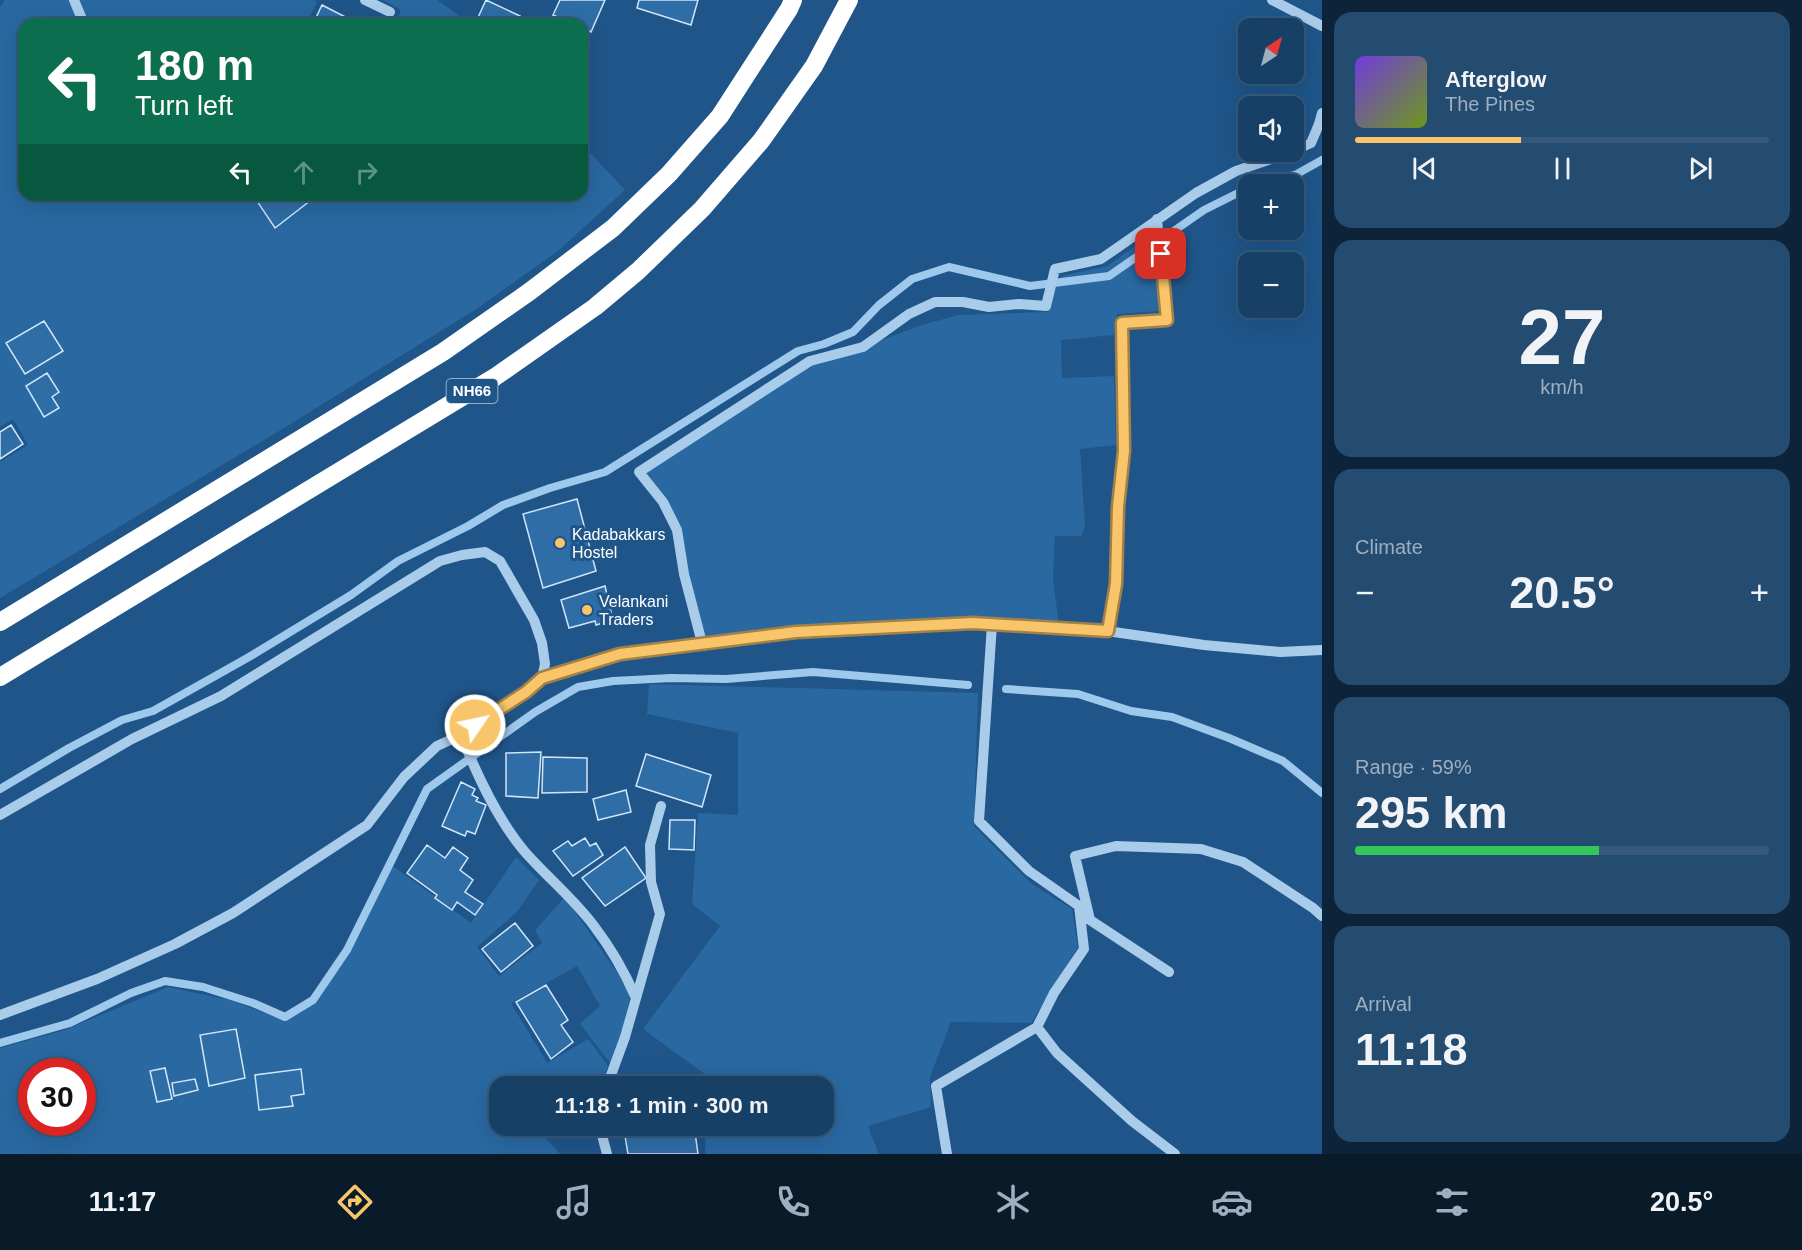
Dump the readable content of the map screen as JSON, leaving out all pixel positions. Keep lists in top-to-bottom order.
{
  "streets": {
    "highway": ["NH66"]
  },
  "places": ["Kadabakkars Hostel", "Velankani Traders"],
  "north": "top right",
  "page": {
    "map_buttons": ["+", "−"],
    "turn": ["180 m", "Turn left"],
    "song": ["Afterglow", "The Pines"],
    "tile": [
      ["27", "km/h"],
      "Climate",
      ["Range · 59%", "295 km"],
      ["Arrival", "11:18"]
    ],
    "heat": ["−", "20.5°", "+"],
    "limit": "30",
    "trip": "11:18 · 1 min · 300 m",
    "tabs": ["11:17", "20.5°"]
  }
}
